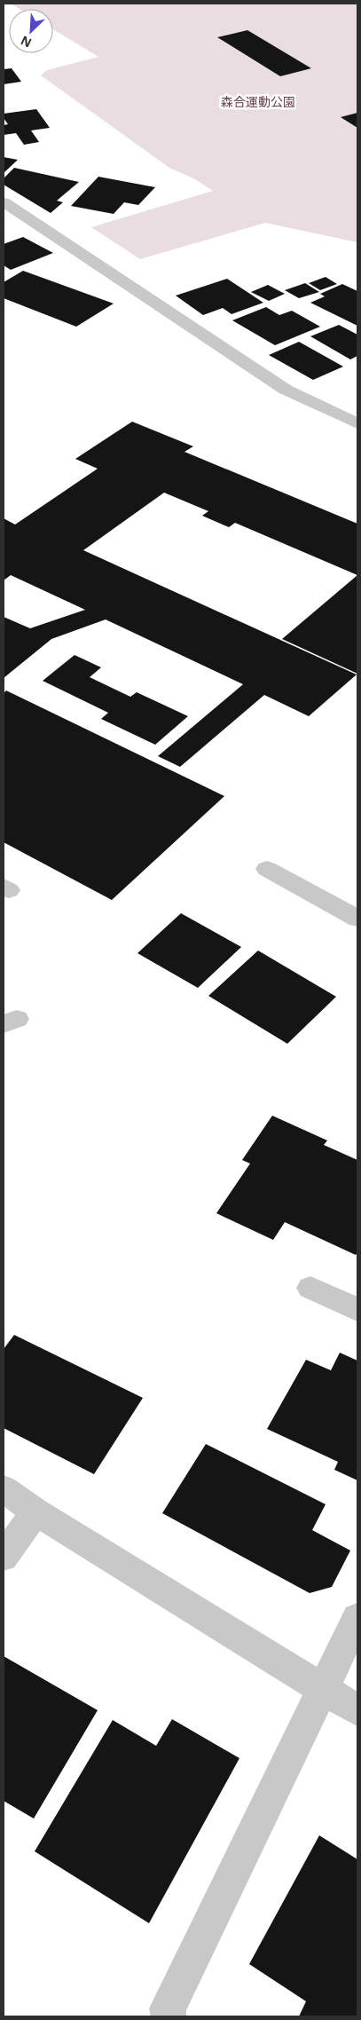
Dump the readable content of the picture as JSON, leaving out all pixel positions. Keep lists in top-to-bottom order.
{
  "parks": ["森合運動公園"],
  "north": "bottom left"
}
